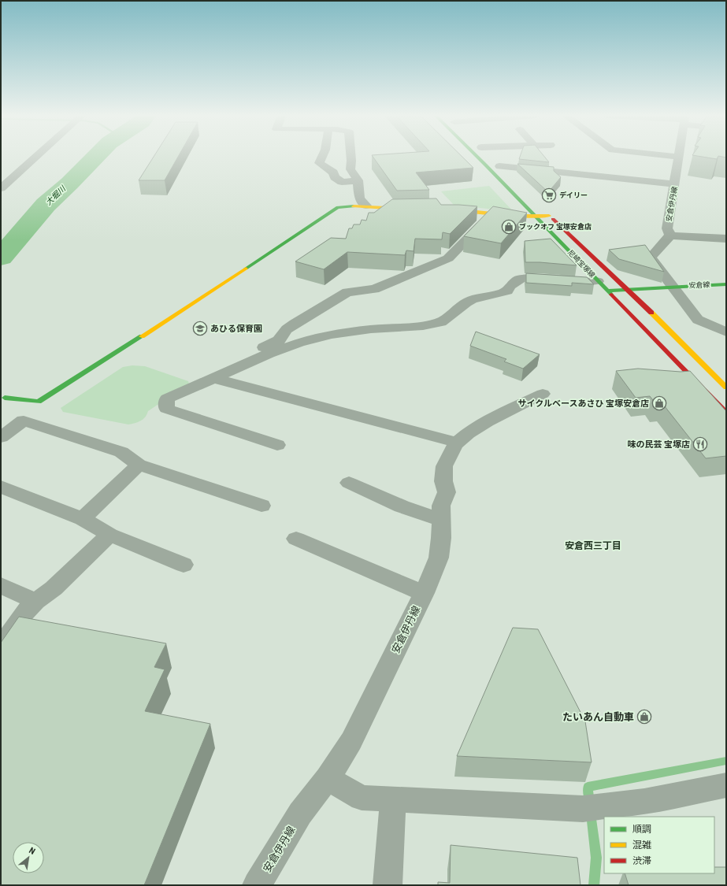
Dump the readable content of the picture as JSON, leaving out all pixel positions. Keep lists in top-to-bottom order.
{
  "streets": {
    "main road": ["尼崎宝塚線", "安倉線"],
    "street": ["安倉伊丹線"]
  },
  "districts": ["安倉西三丁目"],
  "water": ["大堀川"],
  "places": {
    "supermarket": ["デイリー"],
    "shop": ["ブックオフ 宝塚安倉店", "サイクルベースあさひ 宝塚安倉店", "たいあん自動車"],
    "school or university": ["あひる保育園"],
    "restaurant": ["味の民芸 宝塚店"]
  },
  "legend": ["順調", "混雑", "渋滞"],
  "north": "top right"
}
